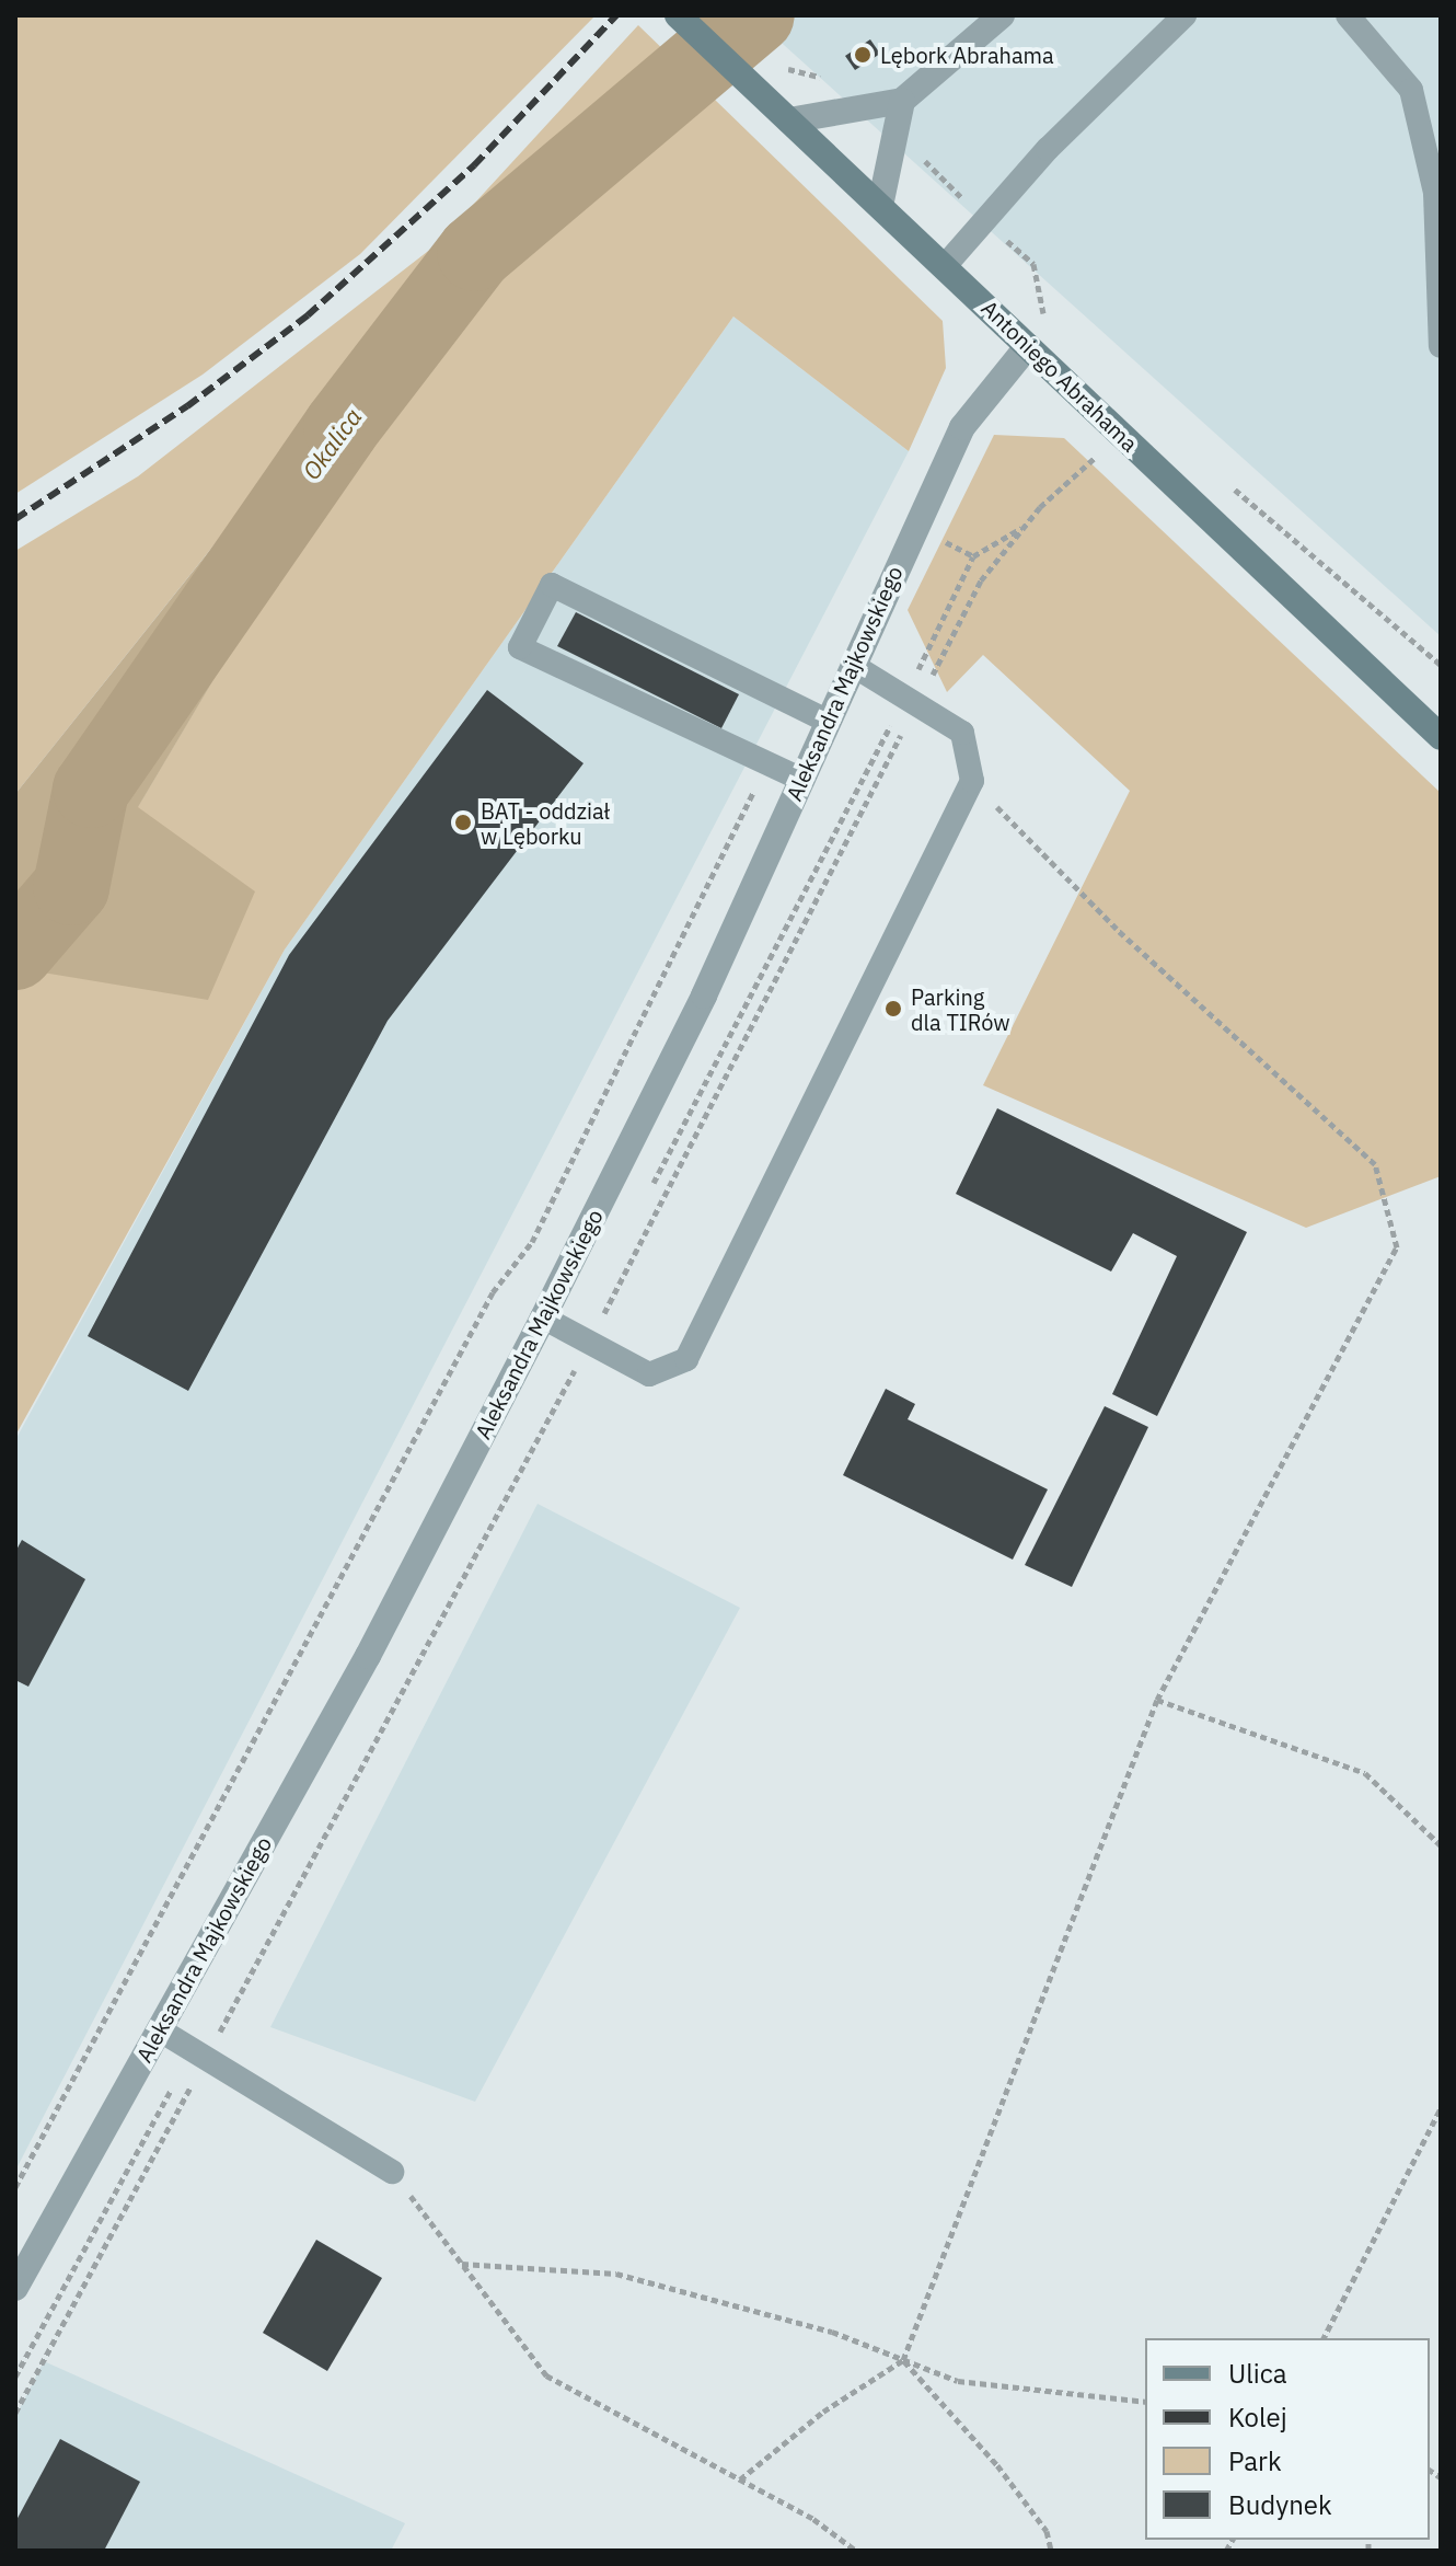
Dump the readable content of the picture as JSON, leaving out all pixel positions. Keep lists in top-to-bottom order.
{
  "streets": {
    "main road": ["Antoniego Abrahama"],
    "street": ["Aleksandra Majkowskiego"]
  },
  "crossings": [
    ["Antoniego Abrahama", "Aleksandra Majkowskiego"]
  ],
  "water": ["Okalica"],
  "places": ["Lębork Abrahama", "BAT - oddział w Lęborku", "Parking dla TIRów"],
  "legend": [
    "Ulica",
    "Kolej",
    "Park",
    "Budynek"
  ]
}
